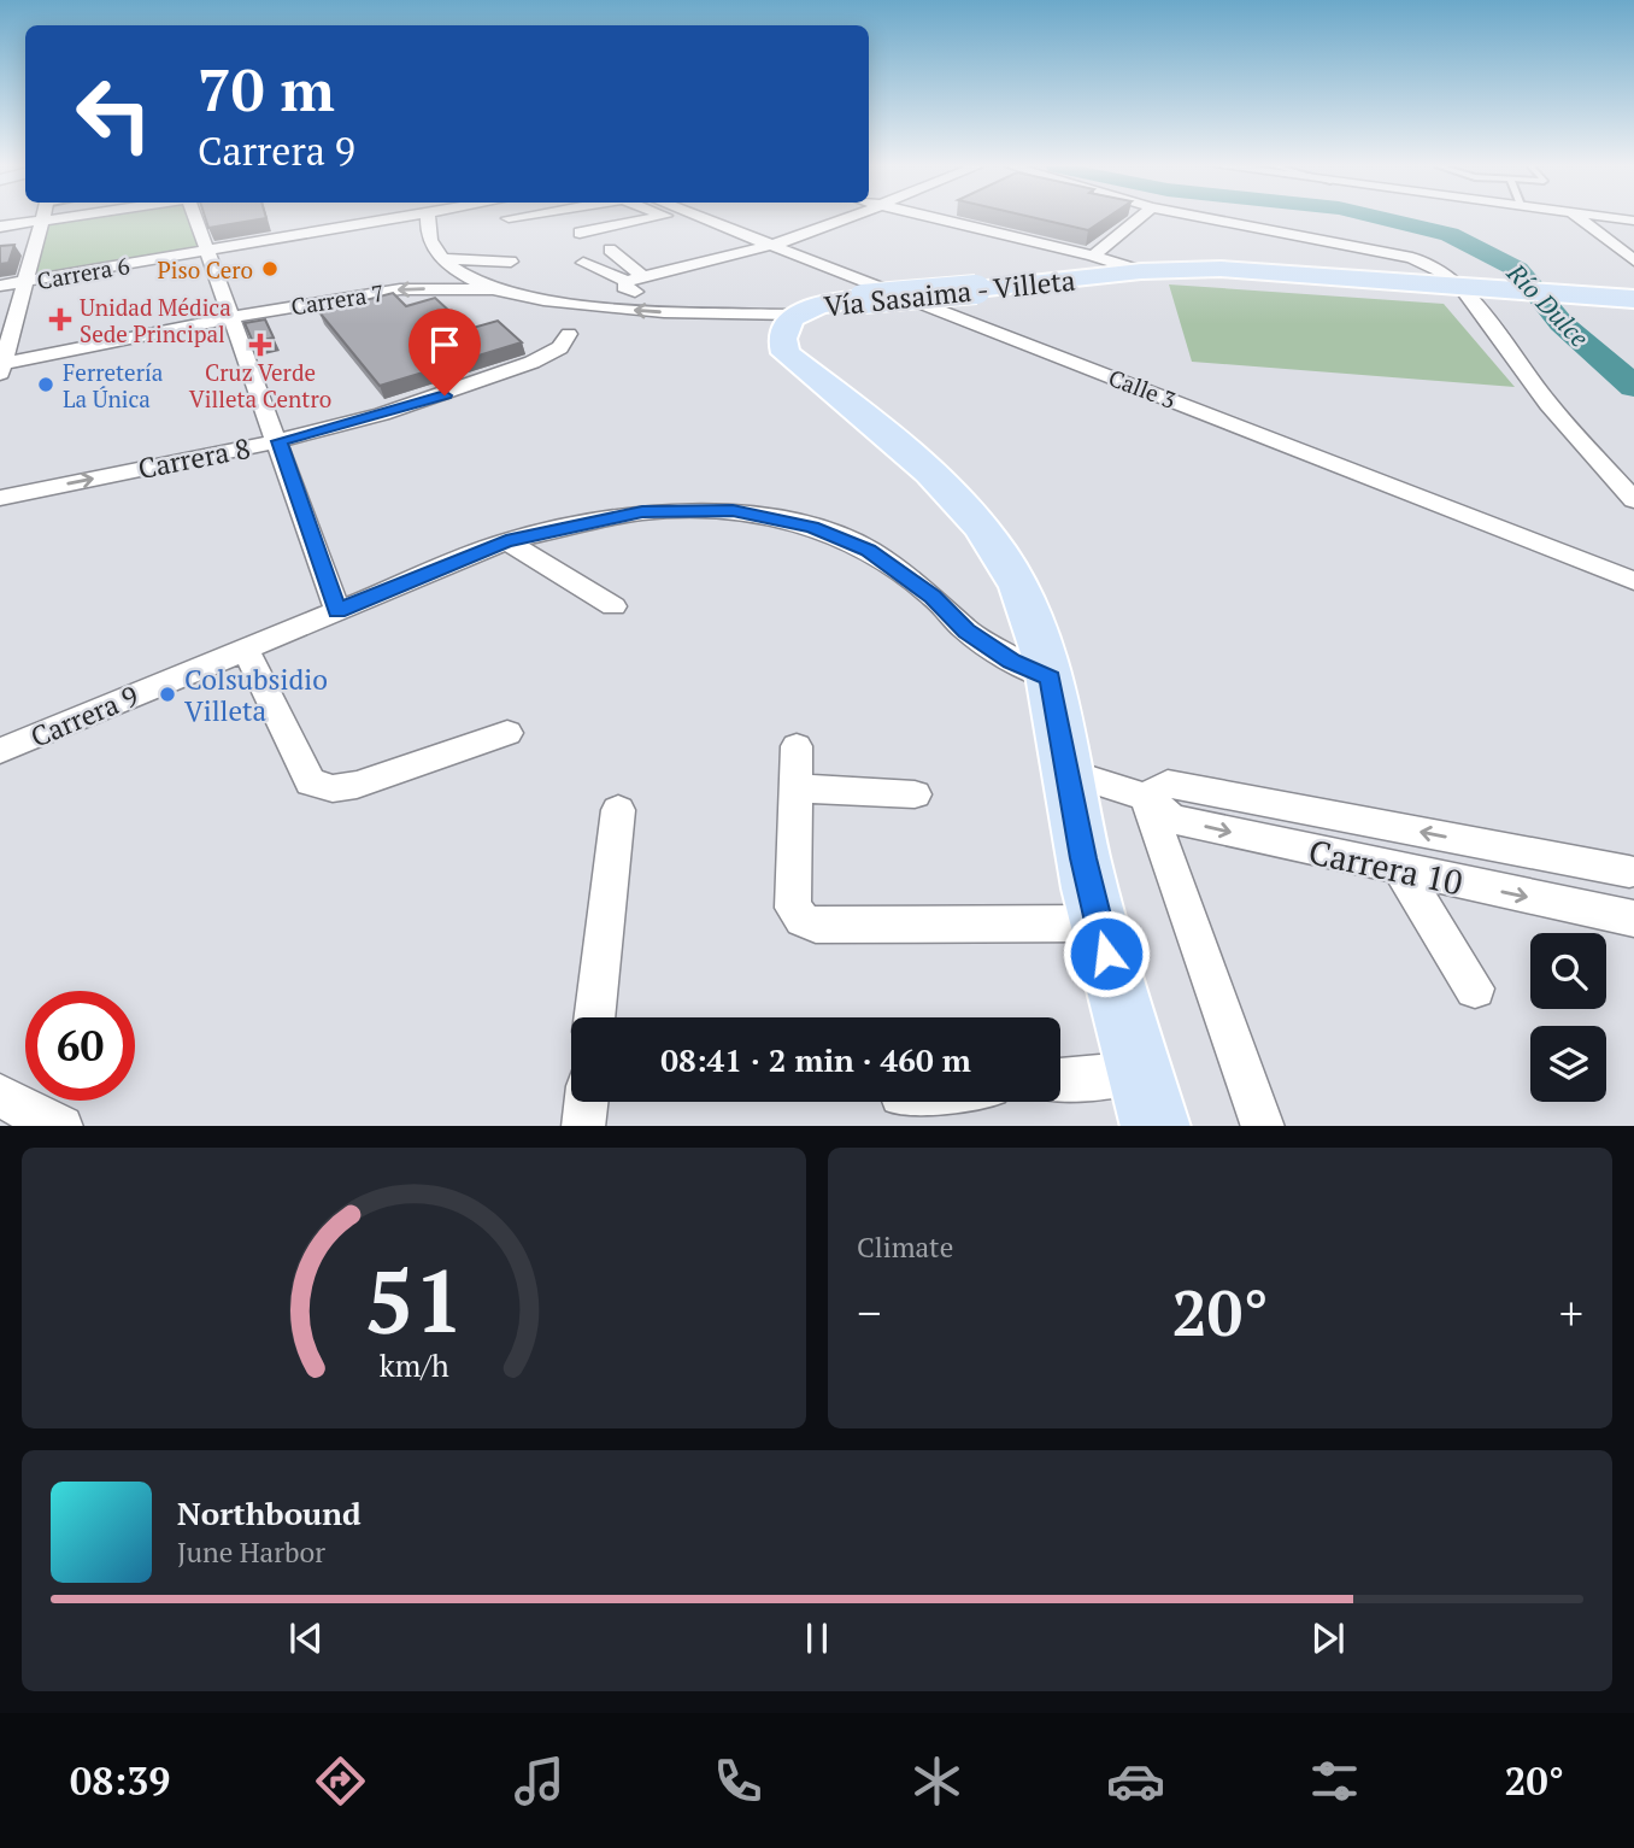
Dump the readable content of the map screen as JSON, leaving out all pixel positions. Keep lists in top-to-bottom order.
{
  "streets": {
    "main road": ["Vía Sasaima - Villeta"],
    "street": [
      "Carrera 6",
      "Carrera 7",
      "Calle 3",
      "Carrera 8",
      "Carrera 9",
      "Carrera 10"
    ]
  },
  "crossings": [
    ["Vía Sasaima - Villeta", "Carrera 7"]
  ],
  "one_way": ["Carrera 8"],
  "water": ["Río Dulce"],
  "places": {
    "other": ["Piso Cero", "Ferretería La Única", "Colsubsidio Villeta"],
    "health": ["Unidad Médica Sede Principal", "Cruz Verde Villeta Centro"]
  },
  "page": {
    "turn": ["70 m", "Carrera 9"],
    "limit": "60",
    "trip": "08:41 · 2 min · 460 m",
    "tile": "Climate",
    "heat": ["−", "20°", "+"],
    "song": ["Northbound", "June Harbor"],
    "tabs": ["08:39", "20°"],
    "gauge": ["51", "km/h"]
  }
}
